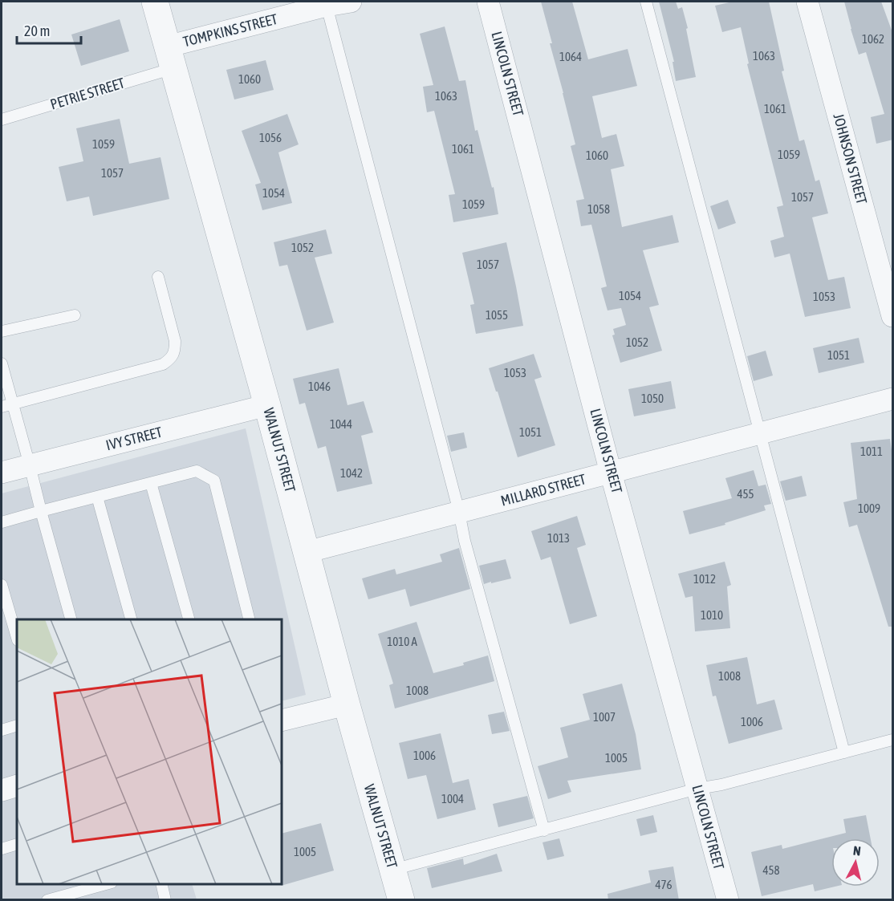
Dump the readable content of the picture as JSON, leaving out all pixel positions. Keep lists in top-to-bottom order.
{
  "streets": {
    "street": [
      "TOMPKINS STREET",
      "LINCOLN STREET",
      "JOHNSON STREET",
      "IVY STREET",
      "WALNUT STREET",
      "MILLARD STREET"
    ],
    "lane": ["PETRIE STREET"]
  },
  "crossings": [
    ["TOMPKINS STREET", "PETRIE STREET"],
    ["TOMPKINS STREET", "WALNUT STREET"],
    ["LINCOLN STREET", "MILLARD STREET"],
    ["PETRIE STREET", "WALNUT STREET"],
    ["IVY STREET", "WALNUT STREET"],
    ["WALNUT STREET", "MILLARD STREET"]
  ],
  "house_numbers": [
    "1062",
    "1063",
    "1064",
    "1060",
    "1063",
    "1061",
    "1056",
    "1059",
    "1061",
    "1059",
    "1060",
    "1057",
    "1054",
    "1057",
    "1059",
    "1058",
    "1052",
    "1057",
    "1054",
    "1053",
    "1055",
    "1052",
    "1051",
    "1053",
    "1046",
    "1050",
    "1044",
    "1051",
    "1011",
    "1042",
    "455",
    "1009",
    "1013",
    "1012",
    "1010",
    "1010 A",
    "1008",
    "1008",
    "1007",
    "1006",
    "1006",
    "1005",
    "1004",
    "1005",
    "458",
    "476"
  ],
  "scale_bar": "20 m",
  "north": "top"
}
